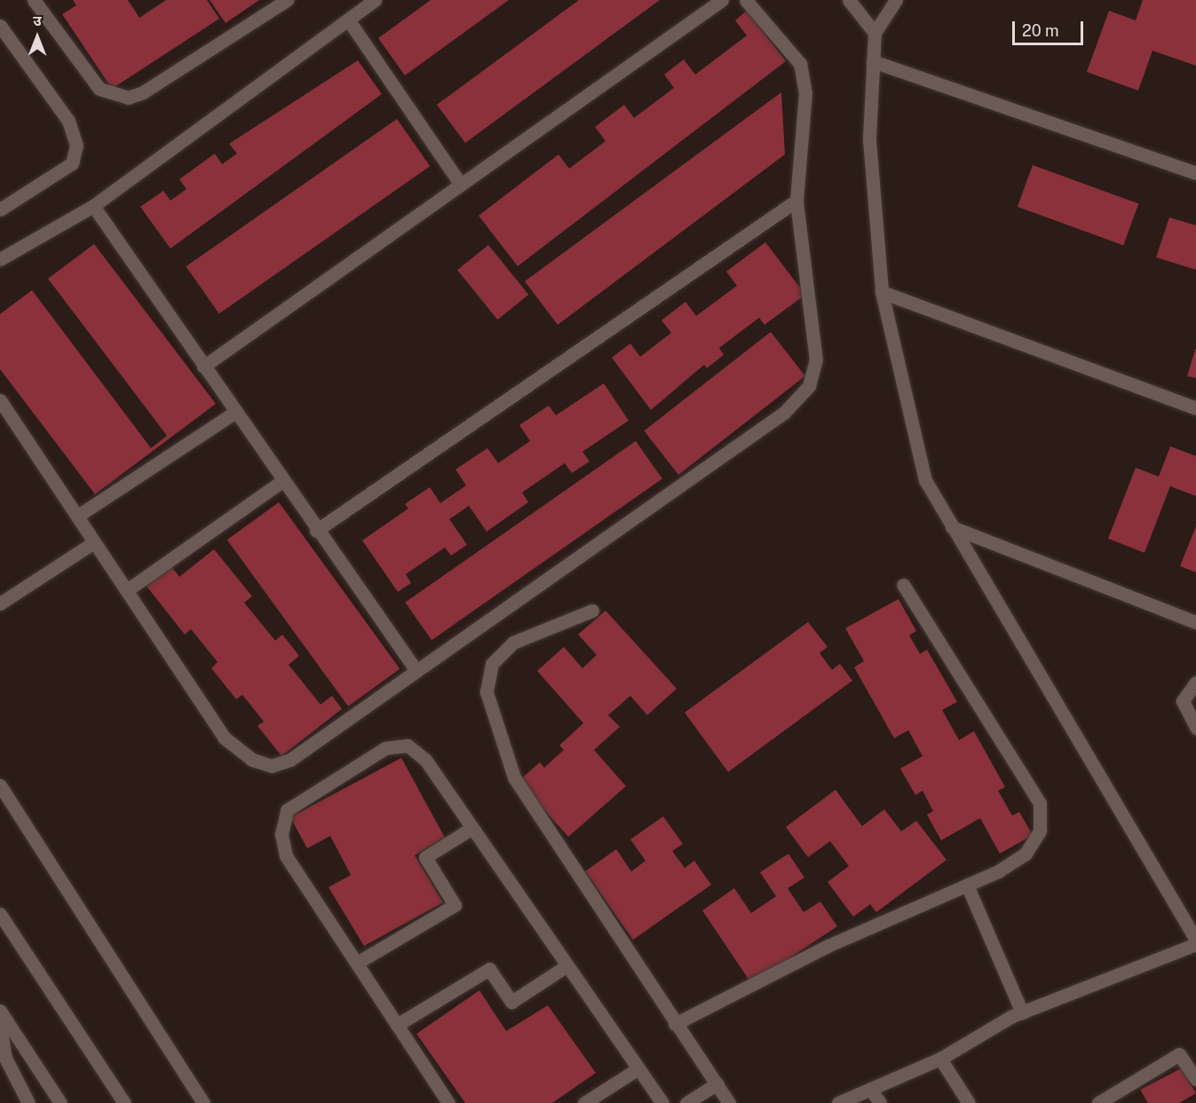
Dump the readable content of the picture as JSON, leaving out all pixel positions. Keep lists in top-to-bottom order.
{
  "scale_bar": "20 m",
  "north": "top"
}
